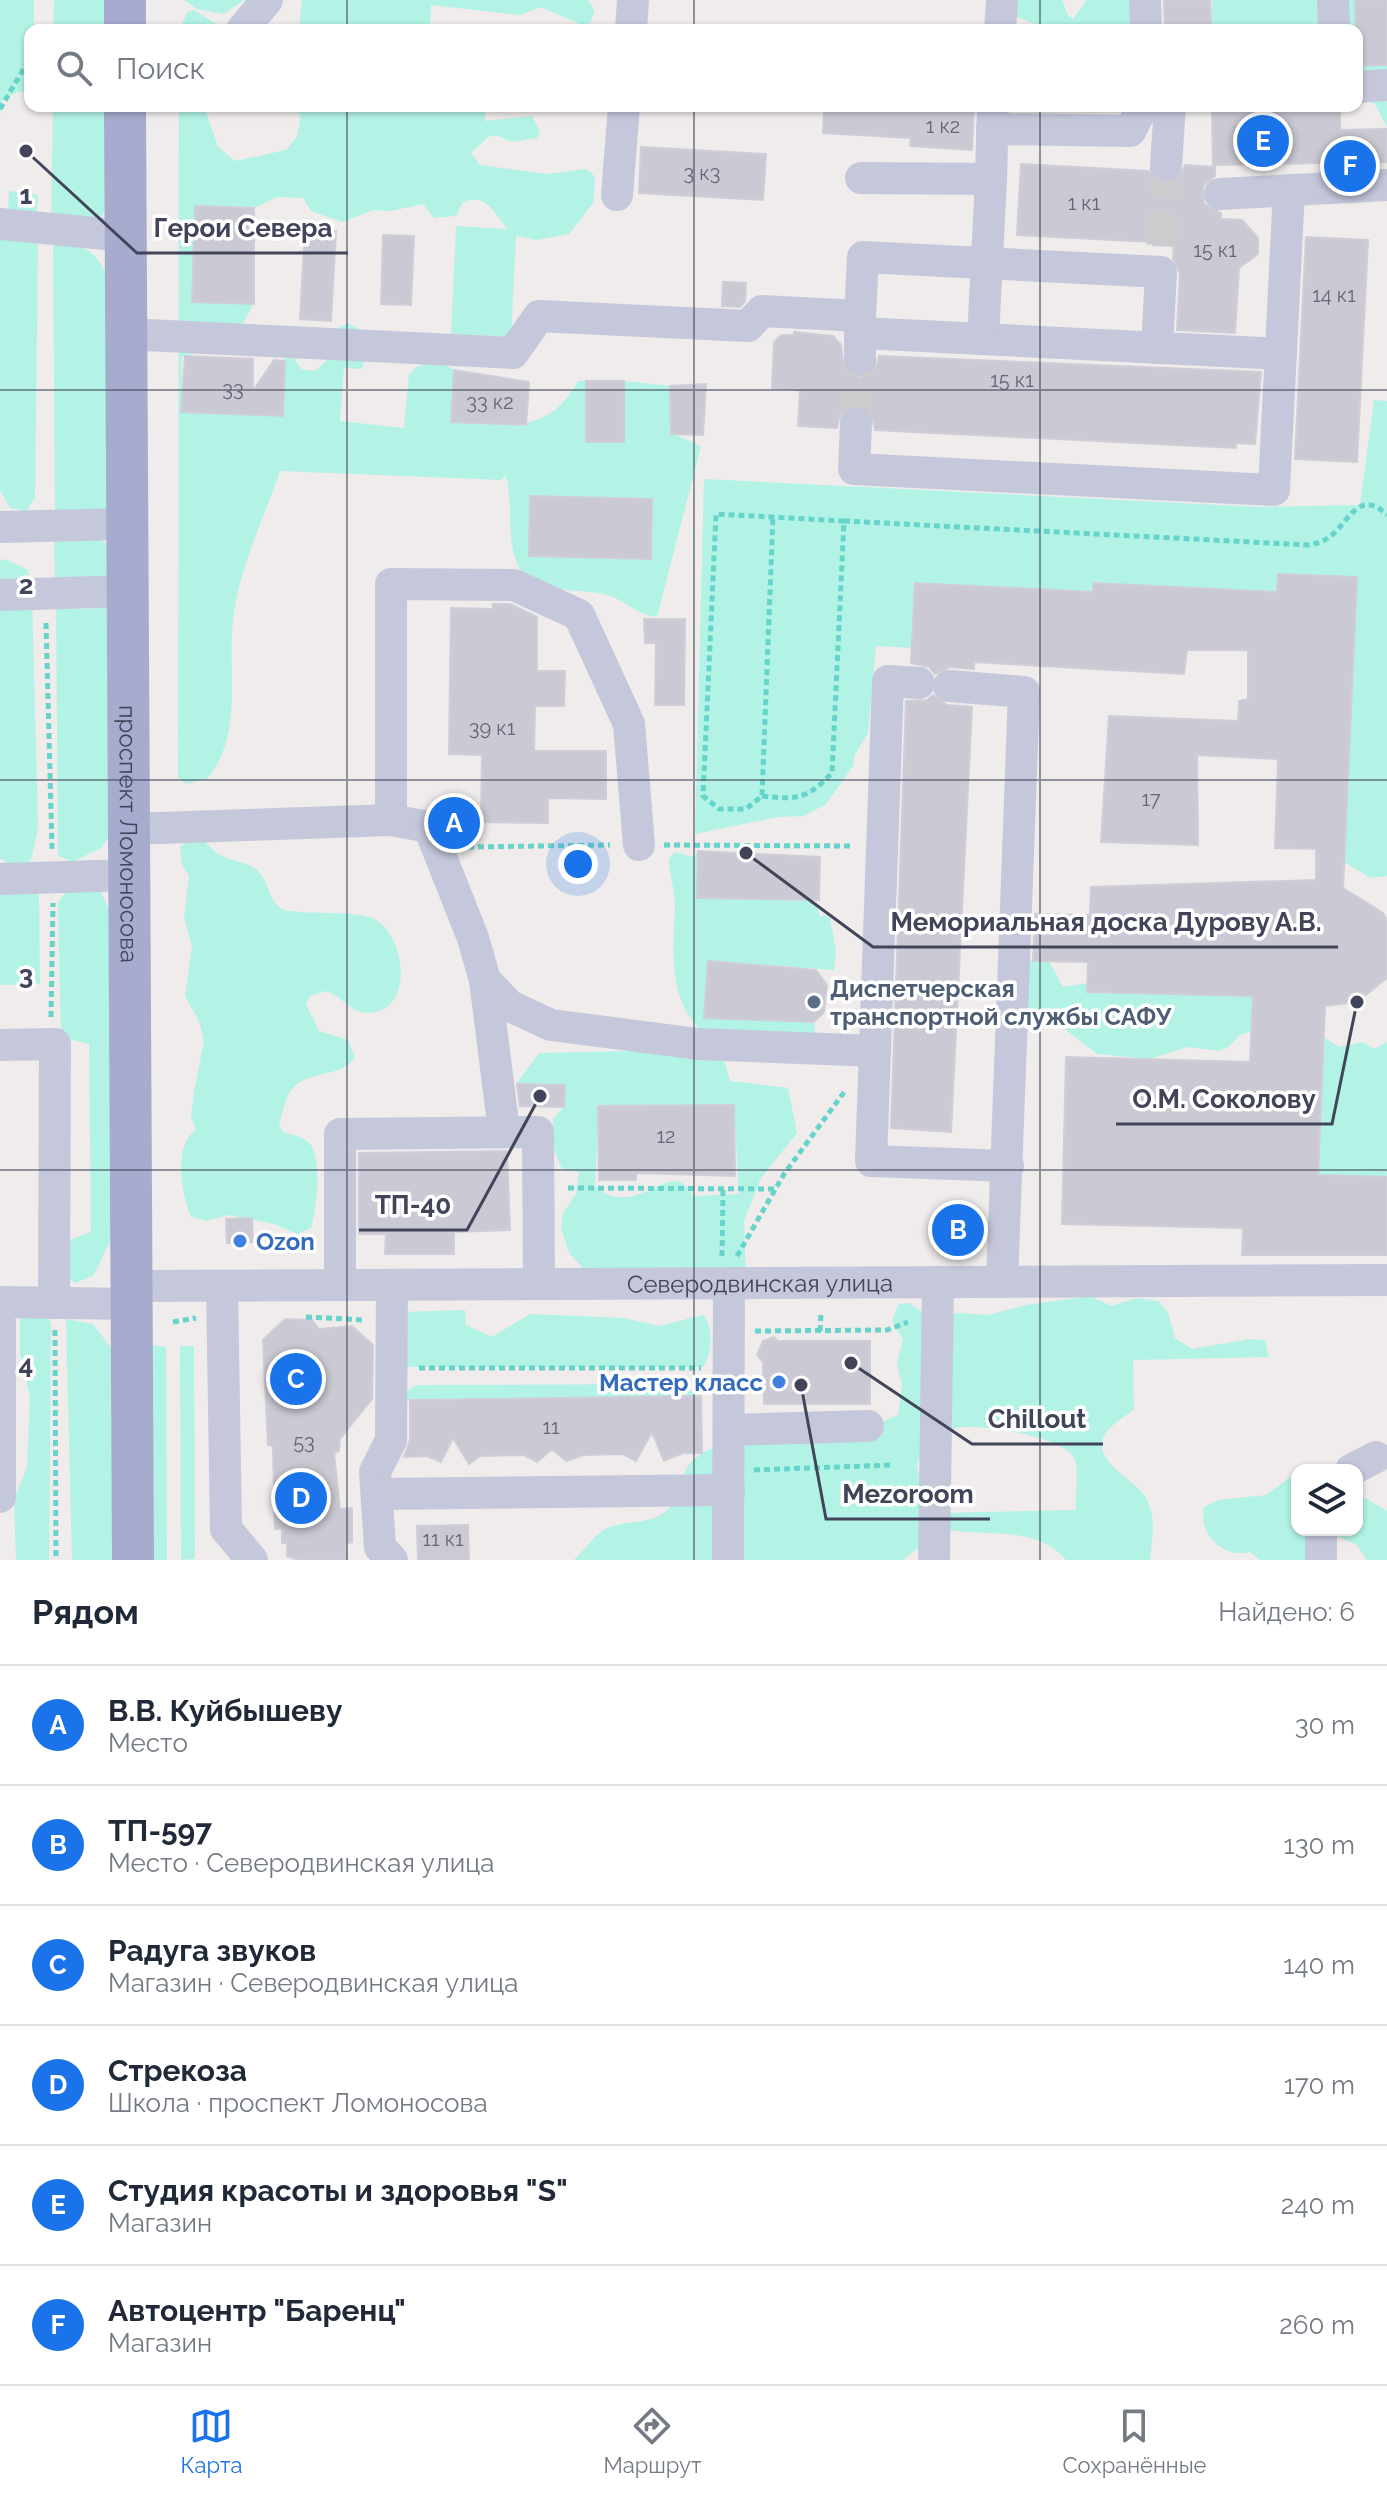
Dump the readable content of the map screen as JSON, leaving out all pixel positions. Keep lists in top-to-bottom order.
{
  "streets": {
    "main road": ["проспект Ломоносова"],
    "street": ["Северодвинская улица"]
  },
  "crossings": [
    ["проспект Ломоносова", "Северодвинская улица"]
  ],
  "places": [
    "Герои Севера",
    "Мемориальная доска Дурову А.В.",
    "Диспетчерская транспортной службы САФУ",
    "О.М. Соколову",
    "ТП-40",
    "Ozon",
    "Chillout",
    "Мастер класс",
    "Mezoroom"
  ],
  "house_numbers": [
    "1 к2",
    "3 к3",
    "1 к1",
    "15 к1",
    "14 к1",
    "15 к1",
    "33",
    "33 к2",
    "39 к1",
    "17",
    "12",
    "11",
    "53",
    "11 к1"
  ],
  "page": {
    "search": "Поиск",
    "pins": [
      "E",
      "F",
      "A",
      "B",
      "C",
      "D"
    ],
    "heading": ["Рядом", "Найдено: 6"],
    "list": [
      {
        "mark": "A",
        "name": "В.В. Куйбышеву",
        "note": "Место",
        "value": "30 m"
      },
      {
        "mark": "B",
        "name": "ТП-597",
        "note": "Место · Северодвинская улица",
        "value": "130 m"
      },
      {
        "mark": "C",
        "name": "Радуга звуков",
        "note": "Магазин · Северодвинская улица",
        "value": "140 m"
      },
      {
        "mark": "D",
        "name": "Стрекоза",
        "note": "Школа · проспект Ломоносова",
        "value": "170 m"
      },
      {
        "mark": "E",
        "name": "Студия красоты и здоровья \"S\"",
        "note": "Магазин",
        "value": "240 m"
      },
      {
        "mark": "F",
        "name": "Автоцентр \"Баренц\"",
        "note": "Магазин",
        "value": "260 m"
      }
    ],
    "nav": ["Карта", "Маршрут", "Сохранённые"]
  },
  "grid": {
    "rows": [
      "1",
      "2",
      "3",
      "4"
    ]
  }
}
